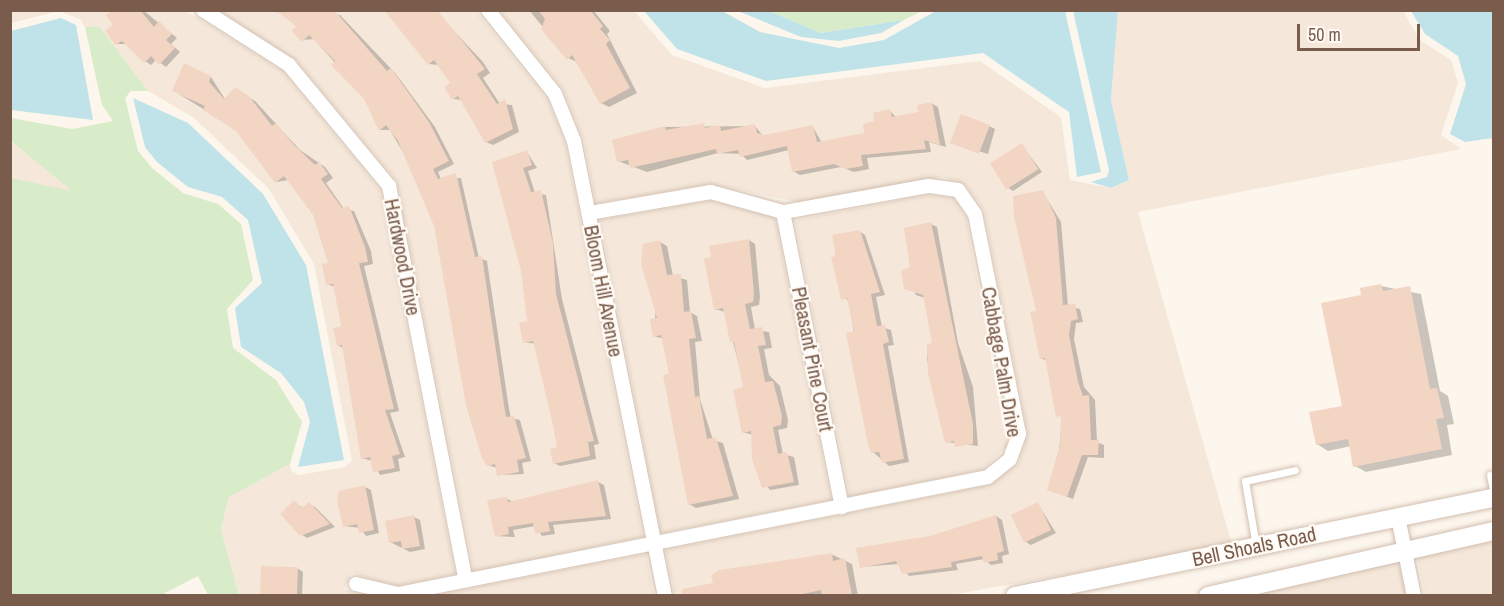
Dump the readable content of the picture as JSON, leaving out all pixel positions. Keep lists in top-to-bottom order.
{
  "streets": {
    "main road": ["Bell Shoals Road"],
    "street": [
      "Hardwood Drive",
      "Bloom Hill Avenue",
      "Pleasant Pine Court",
      "Cabbage Palm Drive"
    ]
  },
  "crossings": [
    ["Hardwood Drive", "Cabbage Palm Drive"],
    ["Bloom Hill Avenue", "Cabbage Palm Drive"],
    ["Pleasant Pine Court", "Cabbage Palm Drive"]
  ],
  "scale_bar": "50 m"
}
